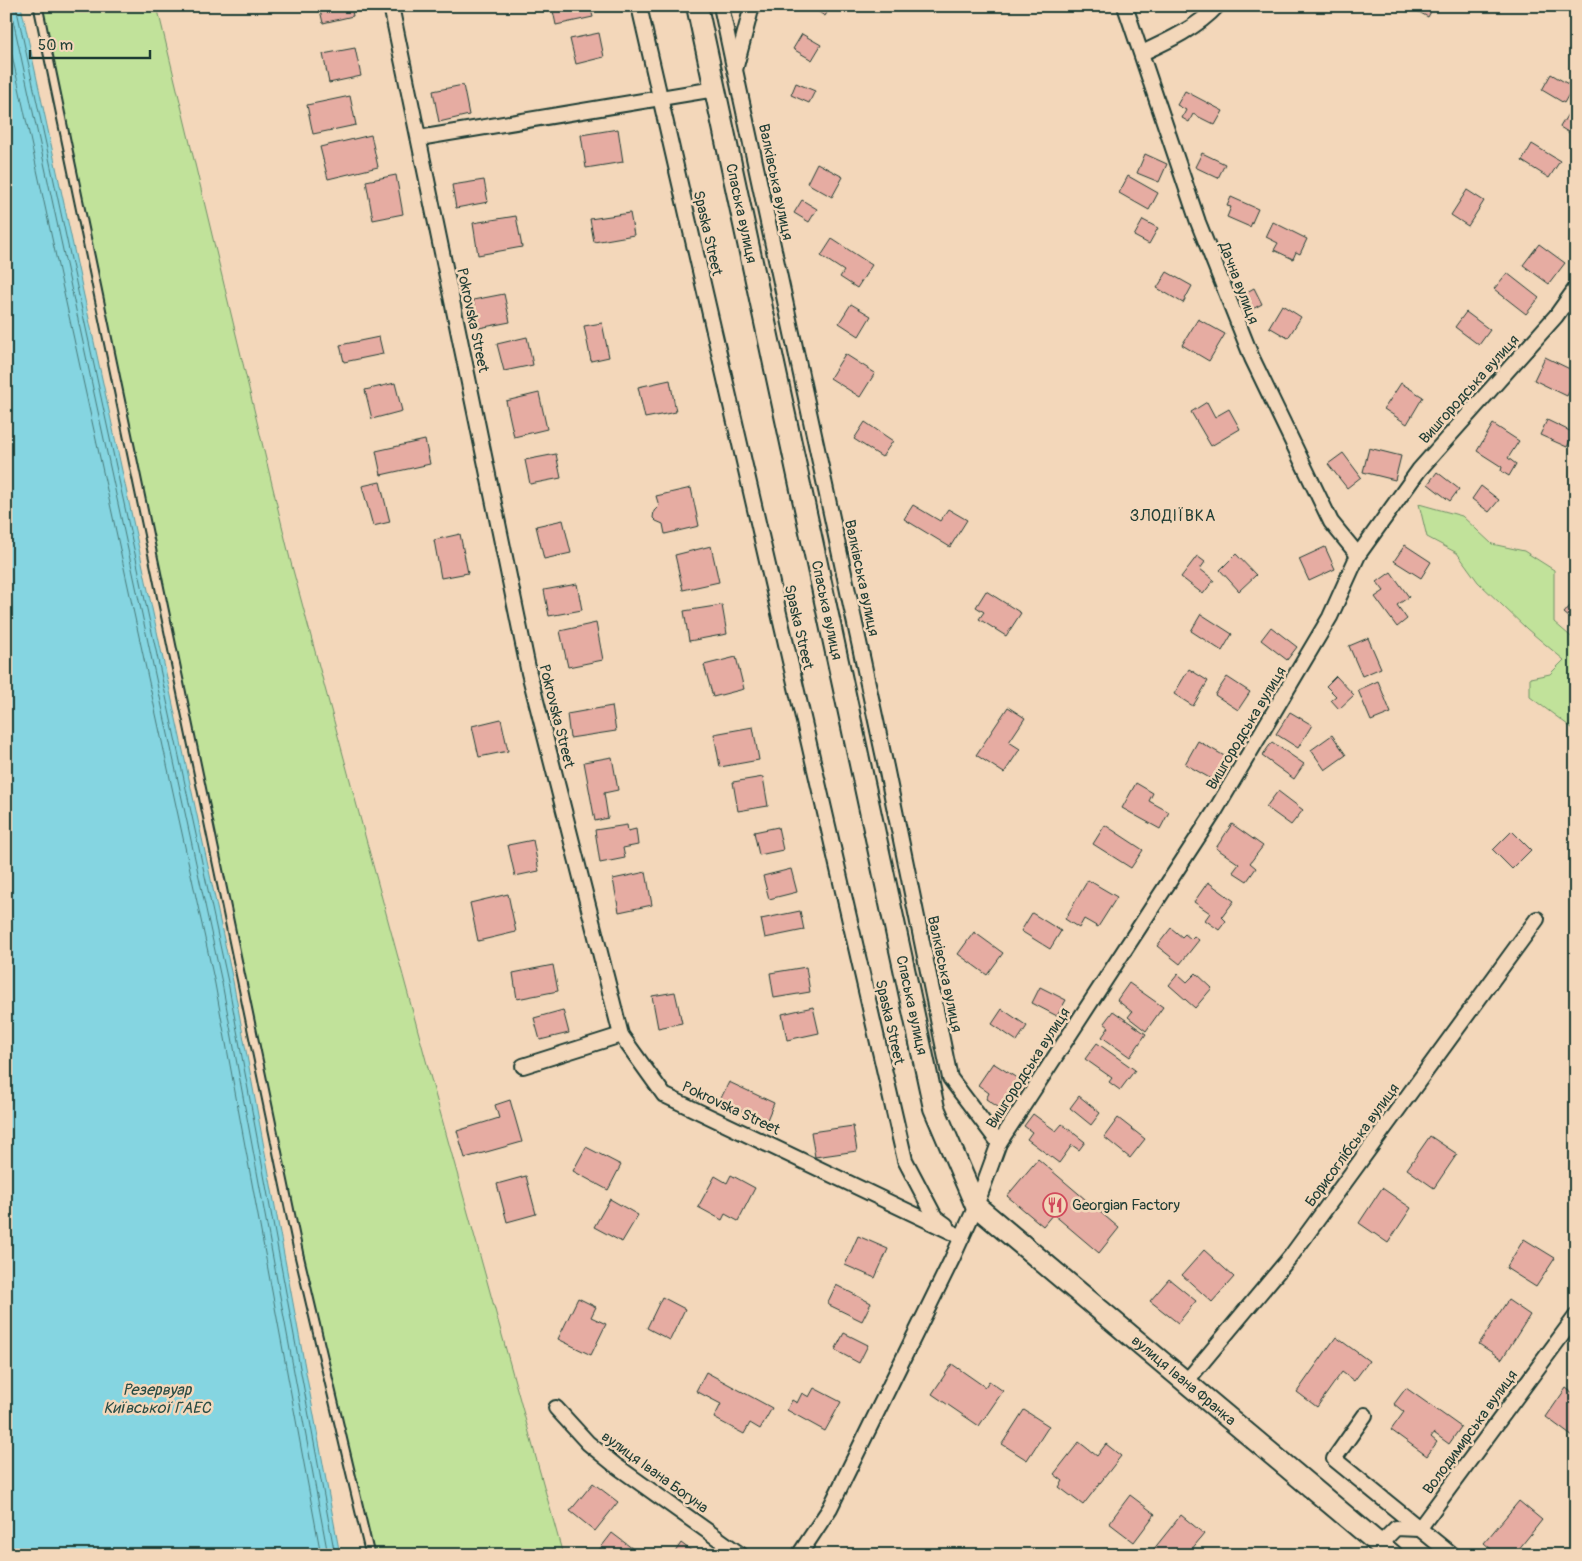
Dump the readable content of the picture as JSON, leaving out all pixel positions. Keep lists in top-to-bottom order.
{
  "streets": {
    "street": [
      "Валківська вулиця",
      "Спаська вулиця",
      "Spaska Street",
      "Дачна вулиця",
      "Pokrovska Street",
      "Вишгородська вулиця",
      "Борисоглібська вулиця",
      "вулиця Івана Франка",
      "Володимирська вулиця",
      "вулиця Івана Богуна"
    ]
  },
  "crossings": [
    ["Валківська вулиця", "Вишгородська вулиця"],
    ["Спаська вулиця", "Вишгородська вулиця"],
    ["Спаська вулиця", "вулиця Івана Франка"],
    ["Spaska Street", "Pokrovska Street"],
    ["Spaska Street", "Вишгородська вулиця"],
    ["Дачна вулиця", "Вишгородська вулиця"],
    ["Pokrovska Street", "Вишгородська вулиця"],
    ["Вишгородська вулиця", "вулиця Івана Франка"],
    ["Борисоглібська вулиця", "вулиця Івана Франка"]
  ],
  "districts": ["ЗЛОДІЇВКА"],
  "water": ["Резервуар Київської ГАЕС"],
  "places": {
    "restaurant": ["Georgian Factory"]
  },
  "scale_bar": "50 m"
}
